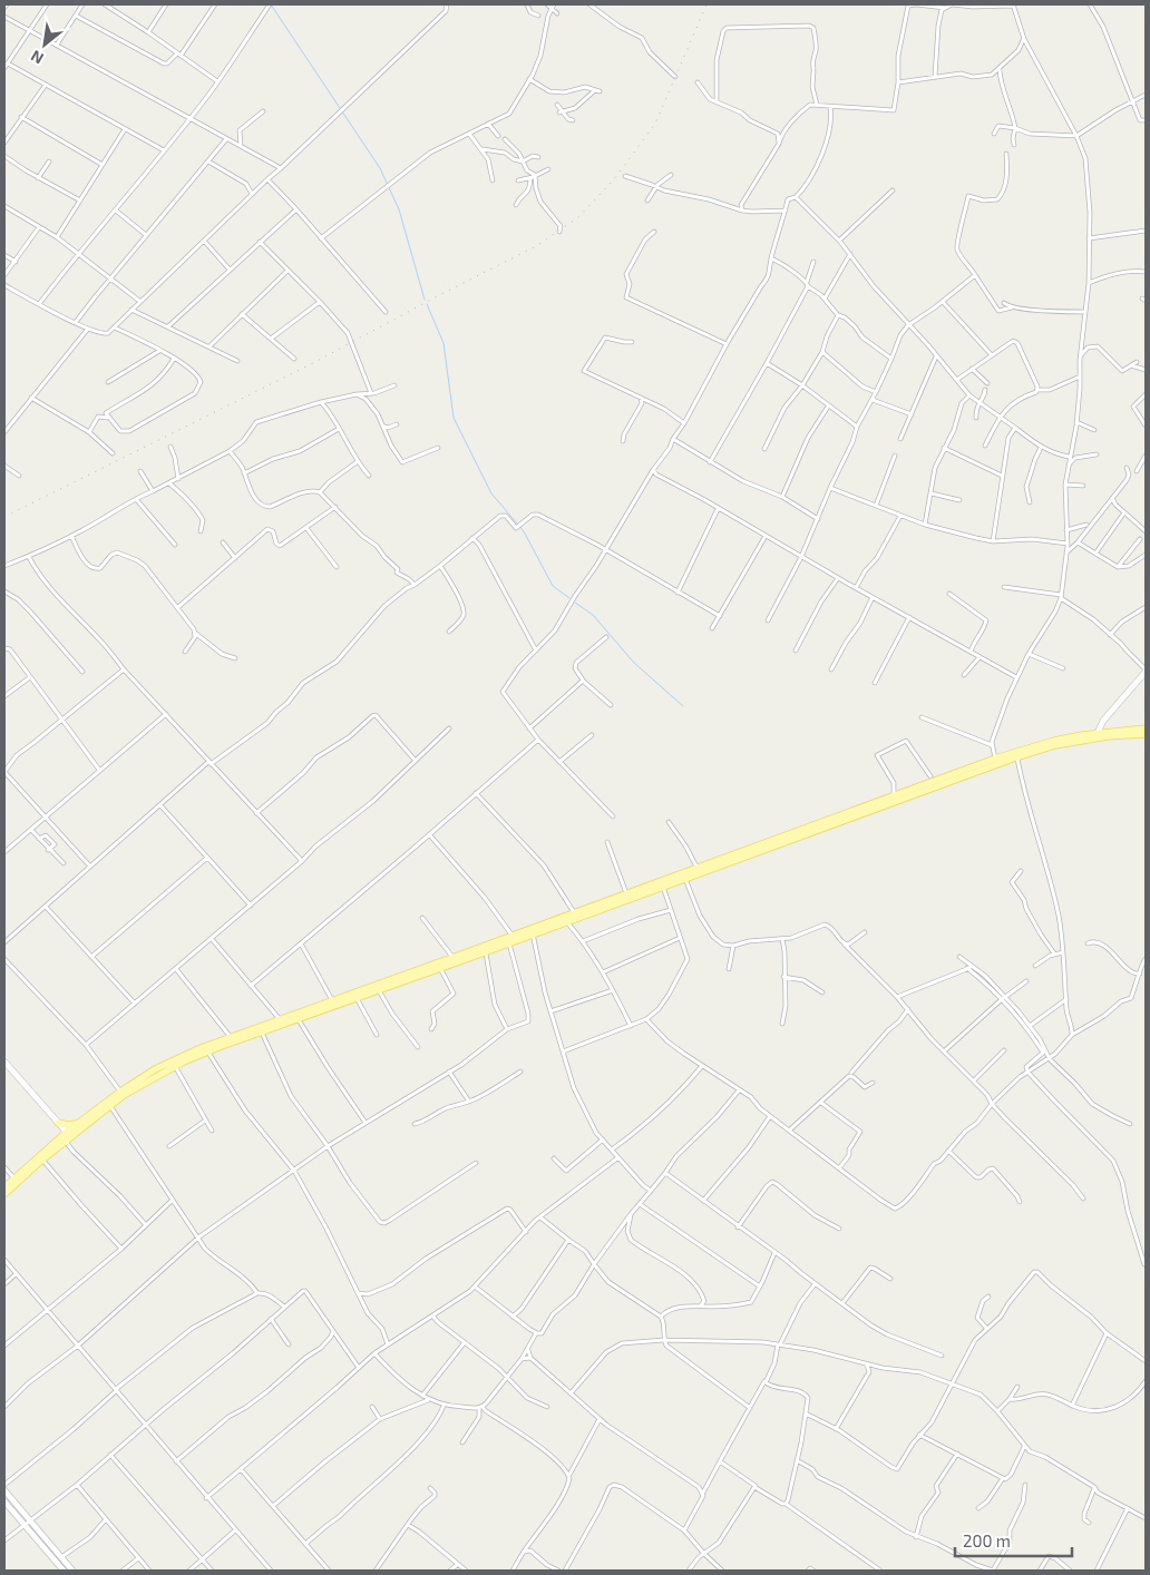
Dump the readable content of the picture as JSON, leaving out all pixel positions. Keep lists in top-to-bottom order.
{
  "scale_bar": "200 m",
  "north": "bottom left"
}
